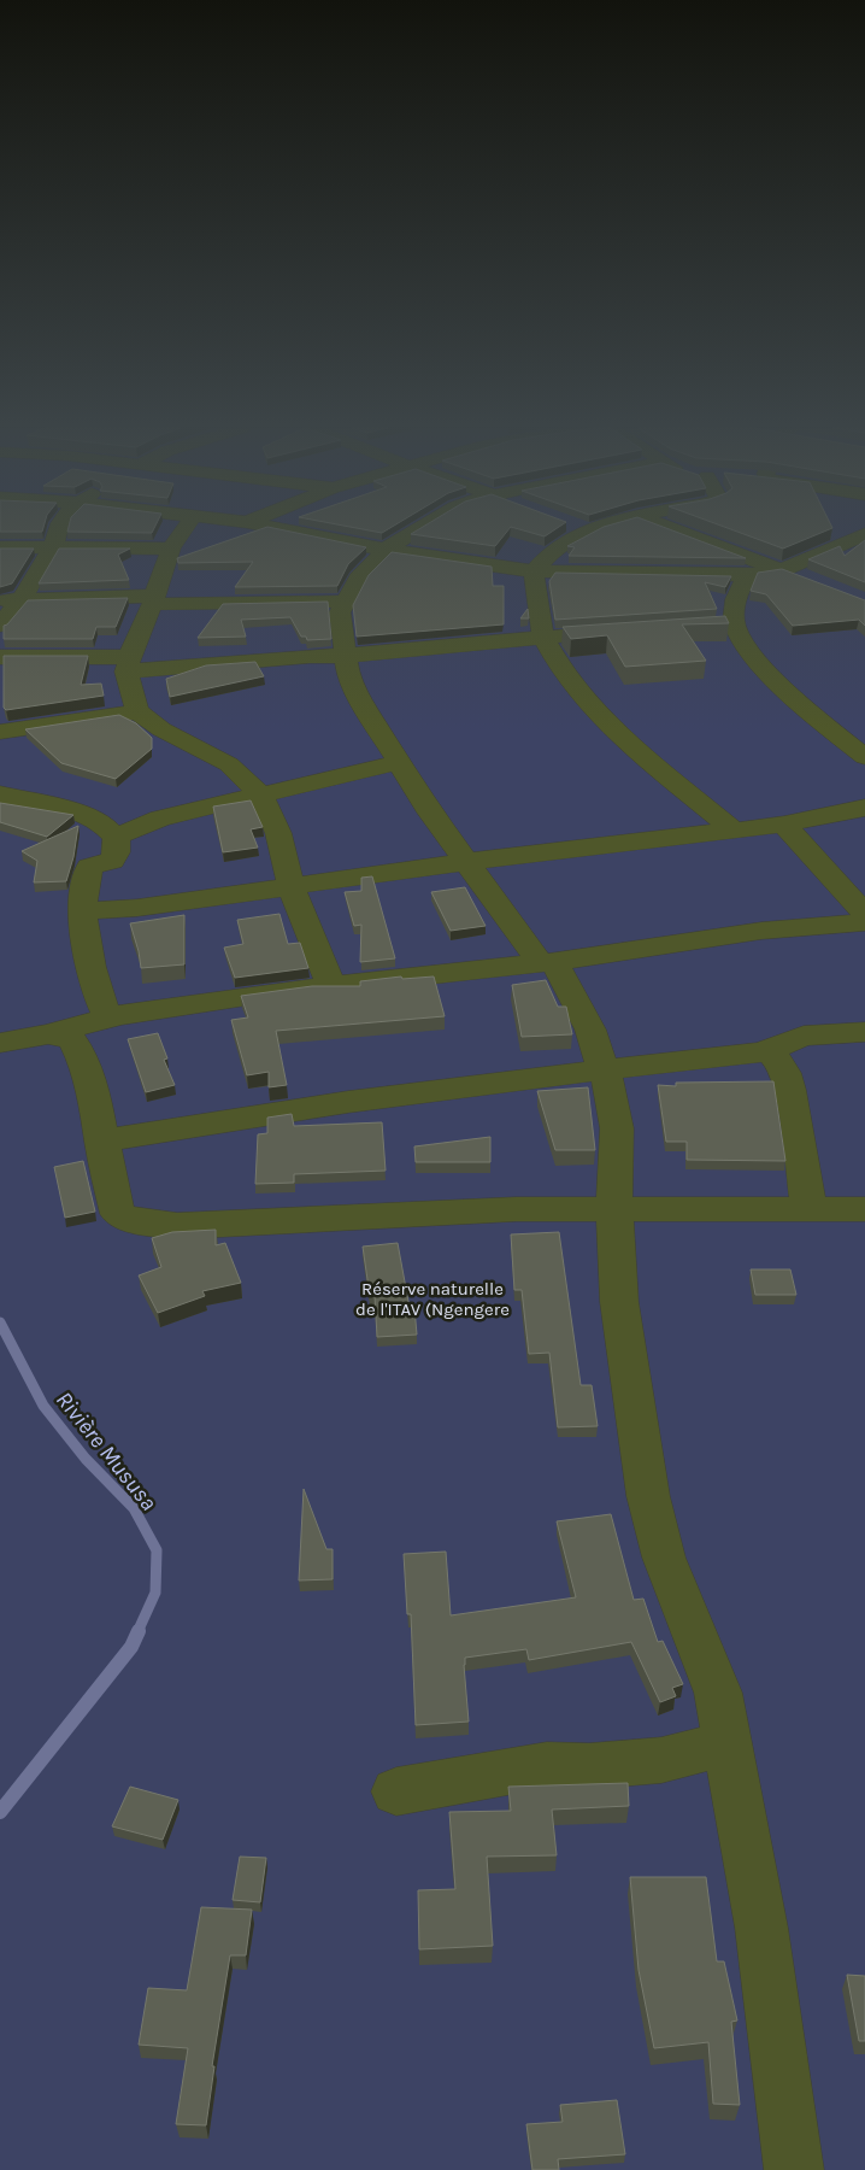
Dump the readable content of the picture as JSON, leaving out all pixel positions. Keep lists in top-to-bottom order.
{
  "water": ["Rivière Mususa"],
  "parks": ["Réserve naturelle de l'ITAV (Ngengere"]
}
